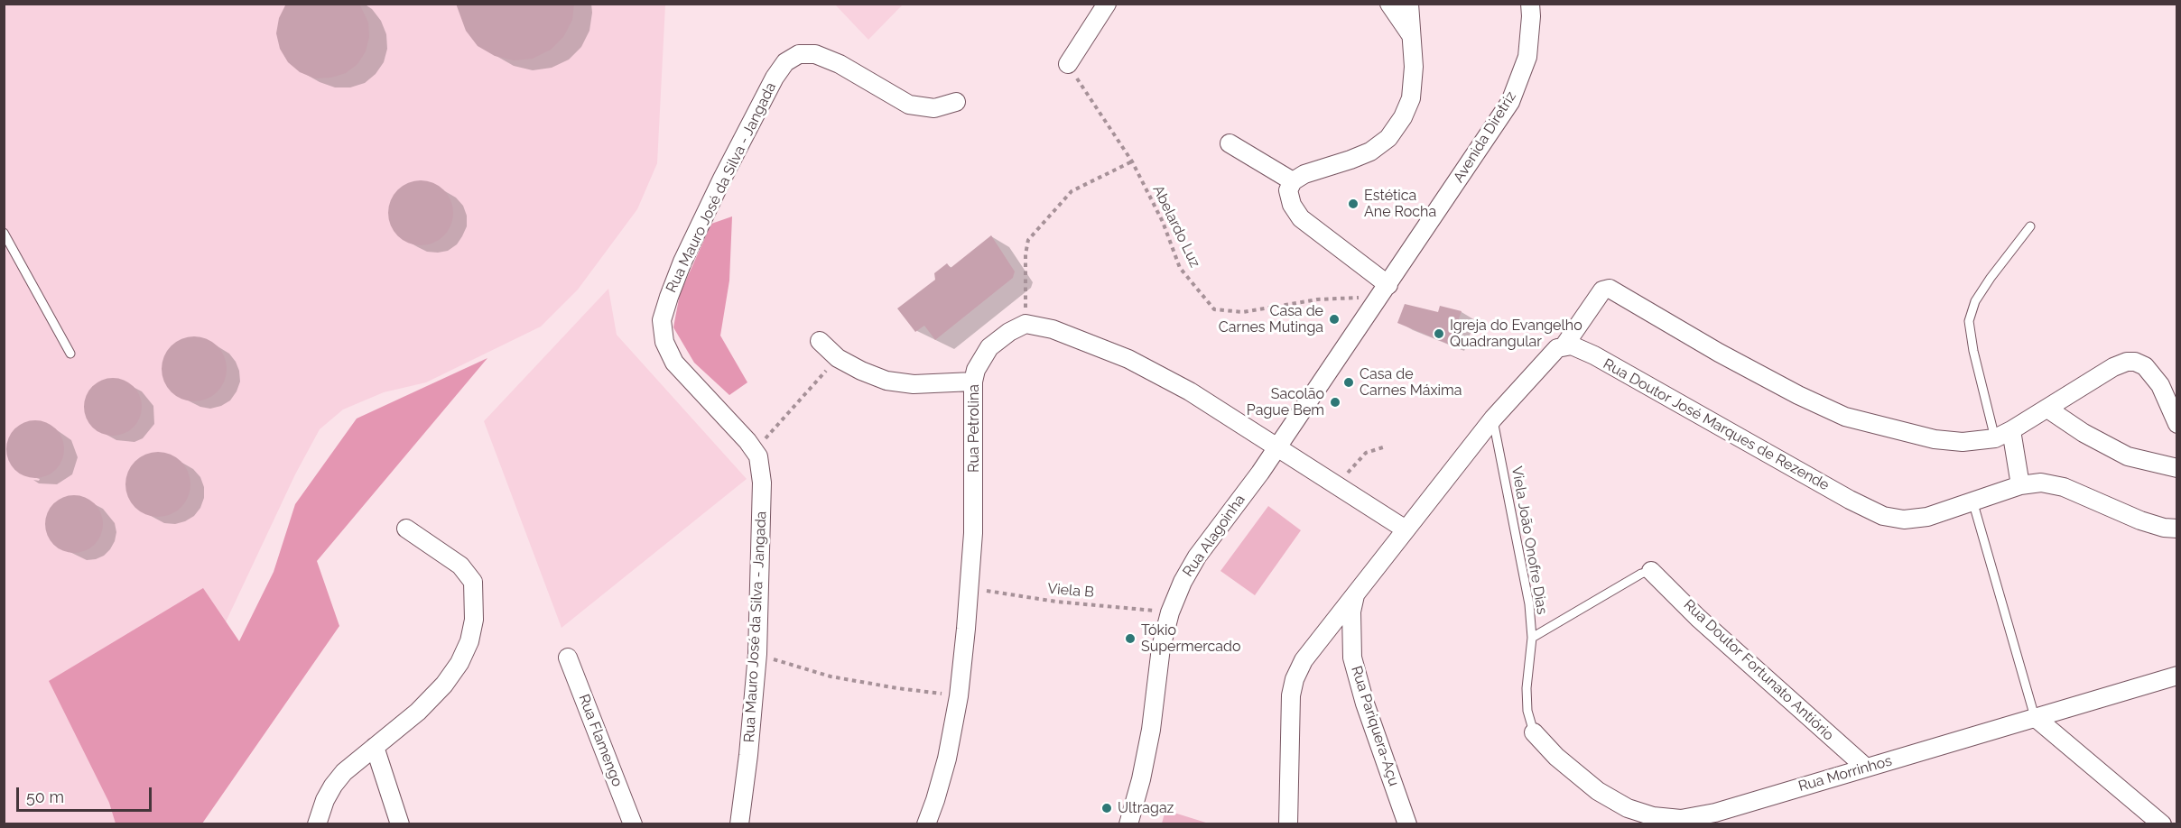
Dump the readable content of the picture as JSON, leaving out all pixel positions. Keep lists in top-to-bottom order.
{
  "streets": {
    "street": [
      "Avenida Diretriz",
      "Rua Mauro José da Silva - Jangada",
      "Rua Doutor José Marques de Rezende",
      "Rua Petrolina",
      "Rua Alagoinha",
      "Rua Doutor Fortunato Antiório",
      "Rua Pariquera-Açu",
      "Rua Flamengo",
      "Rua Morrinhos"
    ],
    "lane": ["Viela João Onofre Dias"],
    "path": ["Abelardo Luz", "Viela B"]
  },
  "crossings": [
    ["Avenida Diretriz", "Abelardo Luz"],
    ["Avenida Diretriz", "Rua Alagoinha"],
    ["Abelardo Luz", "Rua Alagoinha"],
    ["Rua Petrolina", "Viela B"],
    ["Rua Alagoinha", "Viela B"],
    ["Viela João Onofre Dias", "Rua Morrinhos"],
    ["Rua Doutor Fortunato Antiório", "Rua Morrinhos"]
  ],
  "places": [
    "Estética Ane Rocha",
    "Casa de Carnes Mutinga",
    "Igreja do Evangelho Quadrangular",
    "Casa de Carnes Máxima",
    "Sacolão Pague Bem",
    "Tókio Supermercado",
    "Ultragaz"
  ],
  "scale_bar": "50 m"
}
